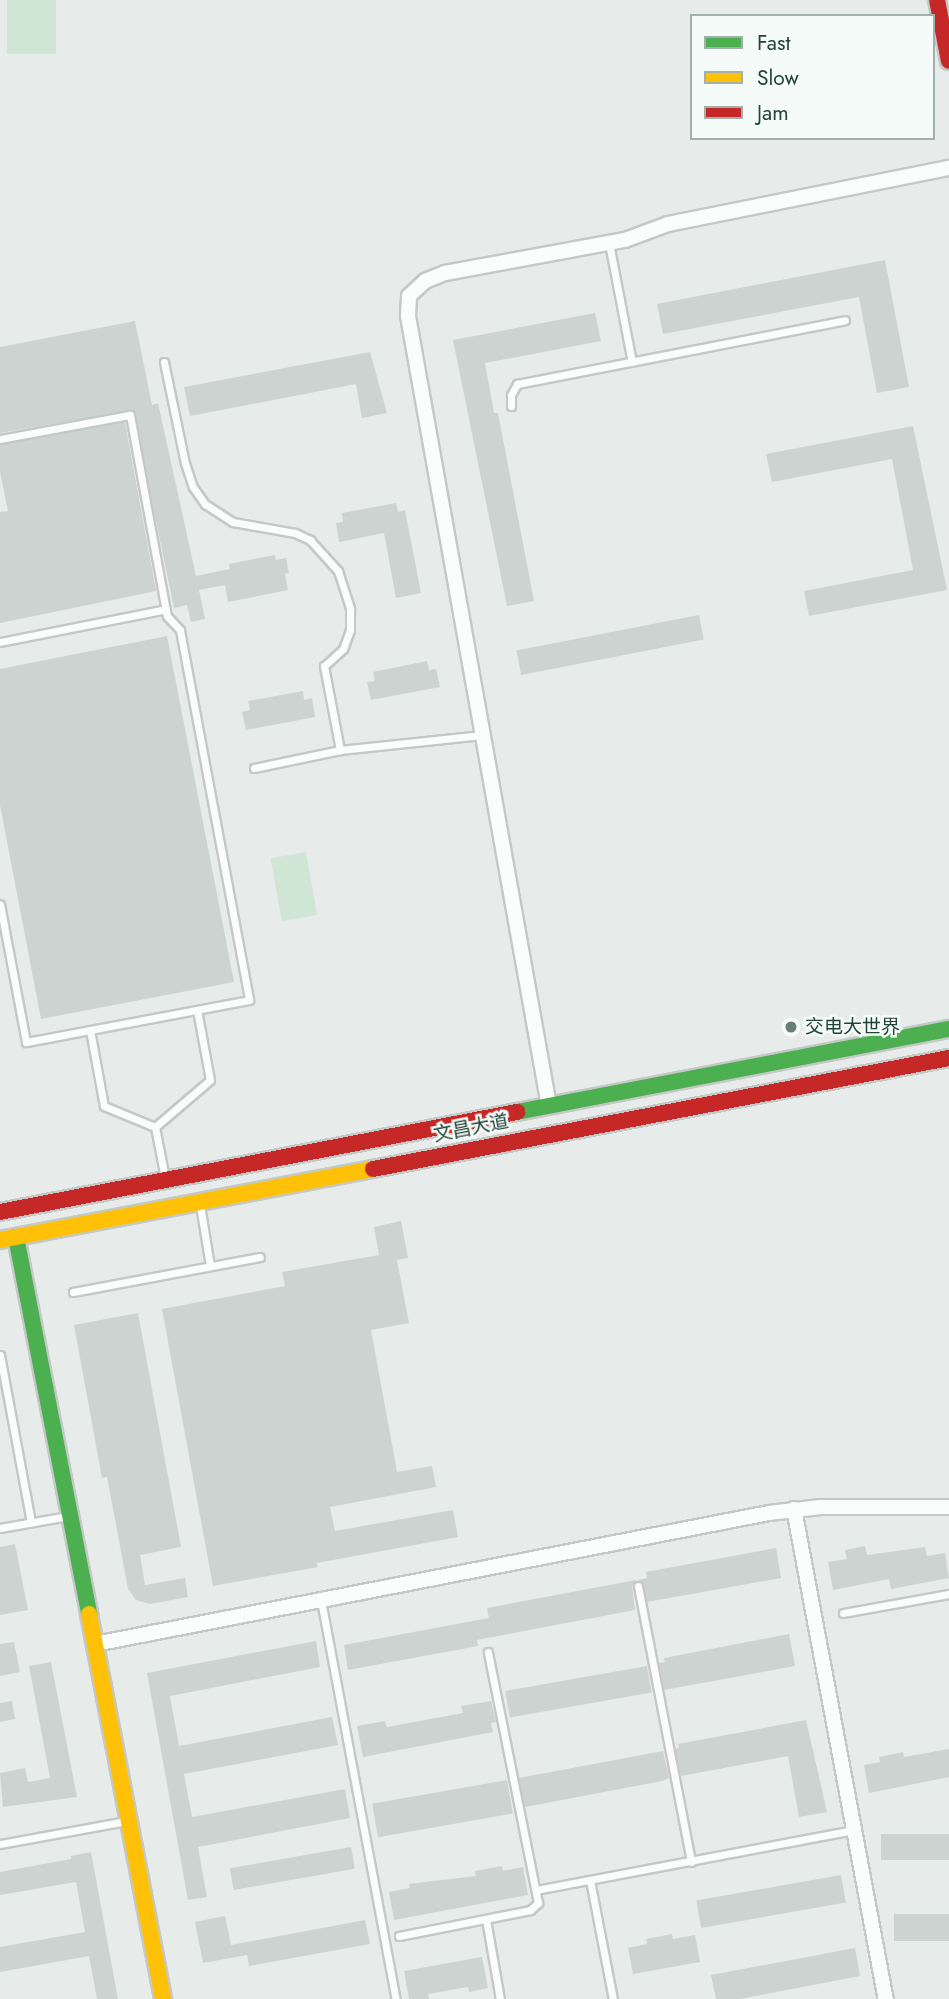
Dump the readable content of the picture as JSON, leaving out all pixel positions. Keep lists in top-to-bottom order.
{
  "streets": {
    "main road": ["文昌大道"]
  },
  "places": ["交电大世界"],
  "legend": ["Fast", "Slow", "Jam"]
}
